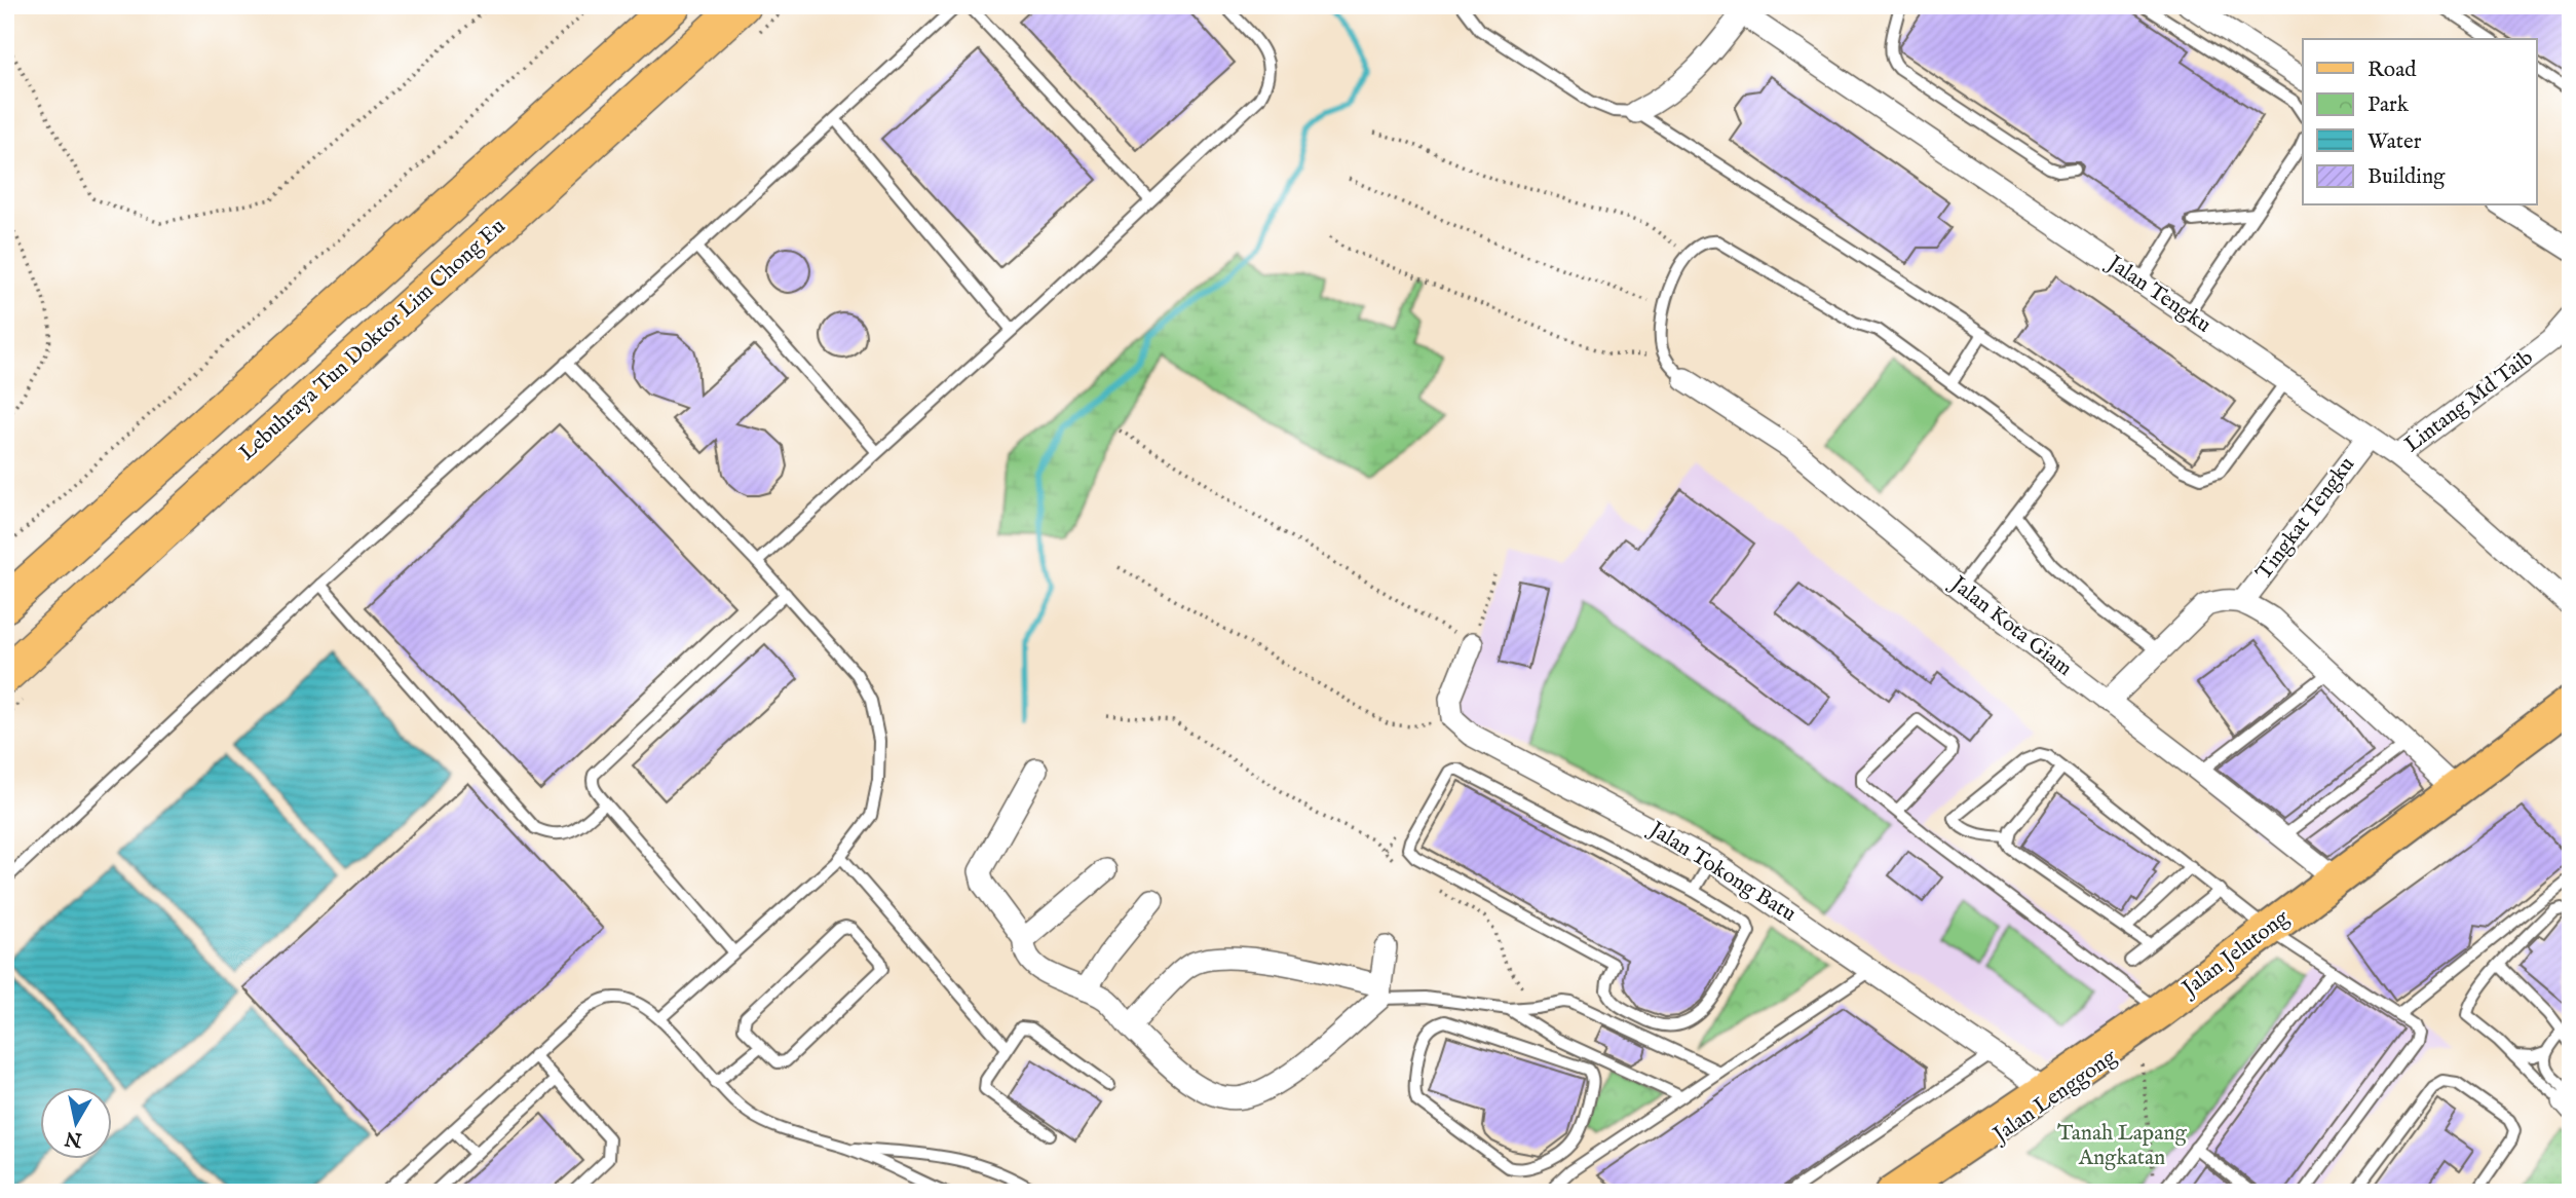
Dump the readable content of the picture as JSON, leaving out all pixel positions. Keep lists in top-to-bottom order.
{
  "streets": {
    "highway": ["Lebuhraya Tun Doktor Lim Chong Eu"],
    "main road": ["Jalan Jelutong", "Jalan Lenggong"],
    "street": [
      "Jalan Tengku",
      "Lintang Md Taib",
      "Tingkat Tengku",
      "Jalan Kota Giam",
      "Jalan Tokong Batu"
    ]
  },
  "crossings": [
    ["Jalan Tengku", "Lintang Md Taib"],
    ["Jalan Tengku", "Tingkat Tengku"],
    ["Jalan Kota Giam", "Jalan Jelutong"],
    ["Jalan Tokong Batu", "Jalan Jelutong"],
    ["Jalan Jelutong", "Jalan Lenggong"]
  ],
  "parks": ["Tanah Lapang Angkatan"],
  "legend": [
    "Road",
    "Park",
    "Water",
    "Building"
  ],
  "north": "bottom"
}
